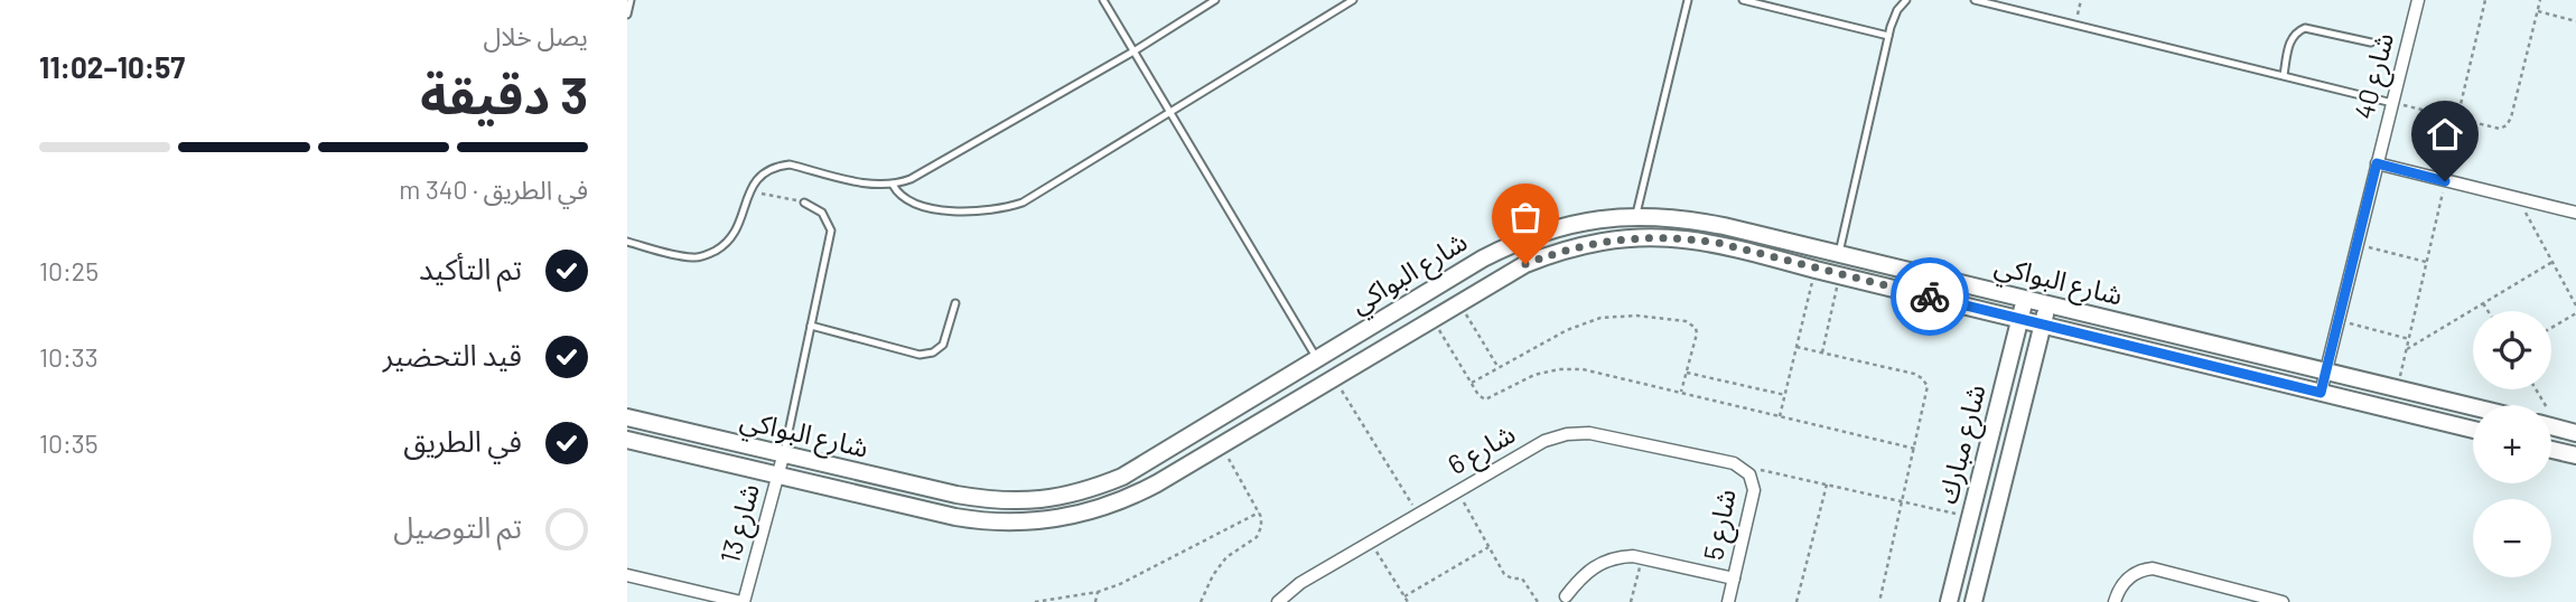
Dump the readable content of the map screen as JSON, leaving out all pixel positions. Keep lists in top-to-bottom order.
{
  "streets": {
    "street": [
      "شارع 40",
      "شارع البواكي",
      "شارع مبارك",
      "شارع 6",
      "شارع 13",
      "شارع 5"
    ]
  },
  "crossings": [
    ["شارع 40", "شارع البواكي"],
    ["شارع البواكي", "شارع مبارك"],
    ["شارع البواكي", "شارع 13"],
    ["شارع 6", "شارع 5"]
  ],
  "page": {
    "heading": ["3 دقيقة", "يصل خلال", "10:57–11:02"],
    "bar": "في الطريق · 340 m",
    "list": [
      ["تم التأكيد", "10:25"],
      ["قيد التحضير", "10:33"],
      ["في الطريق", "10:35"],
      "تم التوصيل"
    ],
    "map_buttons": ["+", "−"]
  }
}
